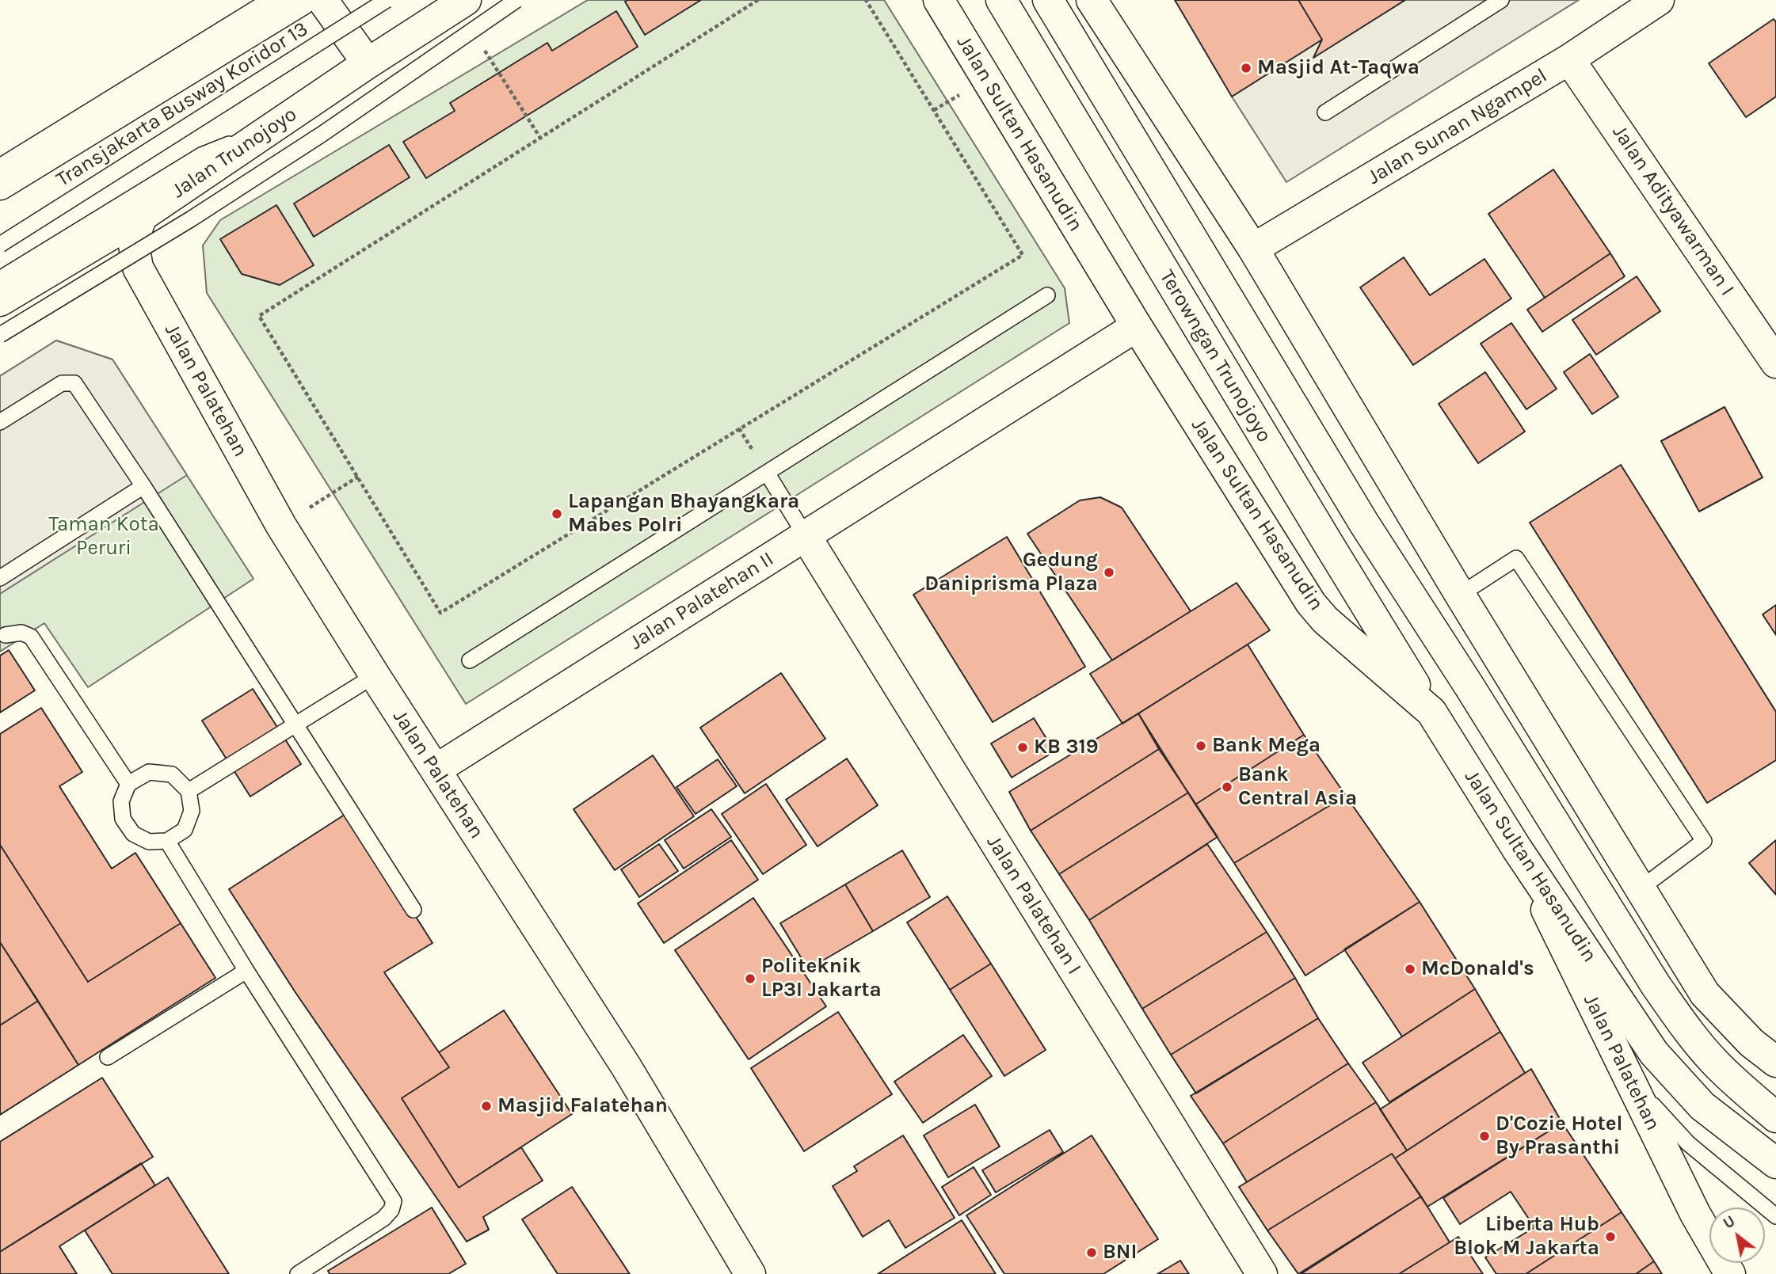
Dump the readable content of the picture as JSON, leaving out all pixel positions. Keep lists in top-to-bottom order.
{
  "streets": {
    "main road": [
      "Jalan Sunan Ngampel",
      "Jalan Sultan Hasanudin",
      "Jalan Trunojoyo",
      "Jalan Adityawarman I",
      "Terowngan Trunojoyo",
      "Jalan Palatehan",
      "Jalan Palatehan II",
      "Jalan Palatehan I"
    ],
    "lane": ["Transjakarta Busway Koridor 13"]
  },
  "crossings": [
    ["Jalan Sunan Ngampel", "Jalan Adityawarman I"],
    ["Jalan Sultan Hasanudin", "Terowngan Trunojoyo"],
    ["Jalan Sultan Hasanudin", "Jalan Palatehan"],
    ["Jalan Sultan Hasanudin", "Jalan Palatehan II"],
    ["Jalan Trunojoyo", "Jalan Palatehan"],
    ["Jalan Palatehan", "Jalan Palatehan II"],
    ["Jalan Palatehan II", "Jalan Palatehan I"]
  ],
  "parks": ["Taman Kota Peruri"],
  "places": [
    "Masjid At-Taqwa",
    "Lapangan Bhayangkara Mabes Polri",
    "Gedung Daniprisma Plaza",
    "Bank Mega",
    "KB 319",
    "Bank Central Asia",
    "McDonald's",
    "Politeknik LP3I Jakarta",
    "Masjid Falatehan",
    "D'Cozie Hotel By Prasanthi",
    "Liberta Hub Blok M Jakarta",
    "BNI"
  ],
  "north": "top left"
}
